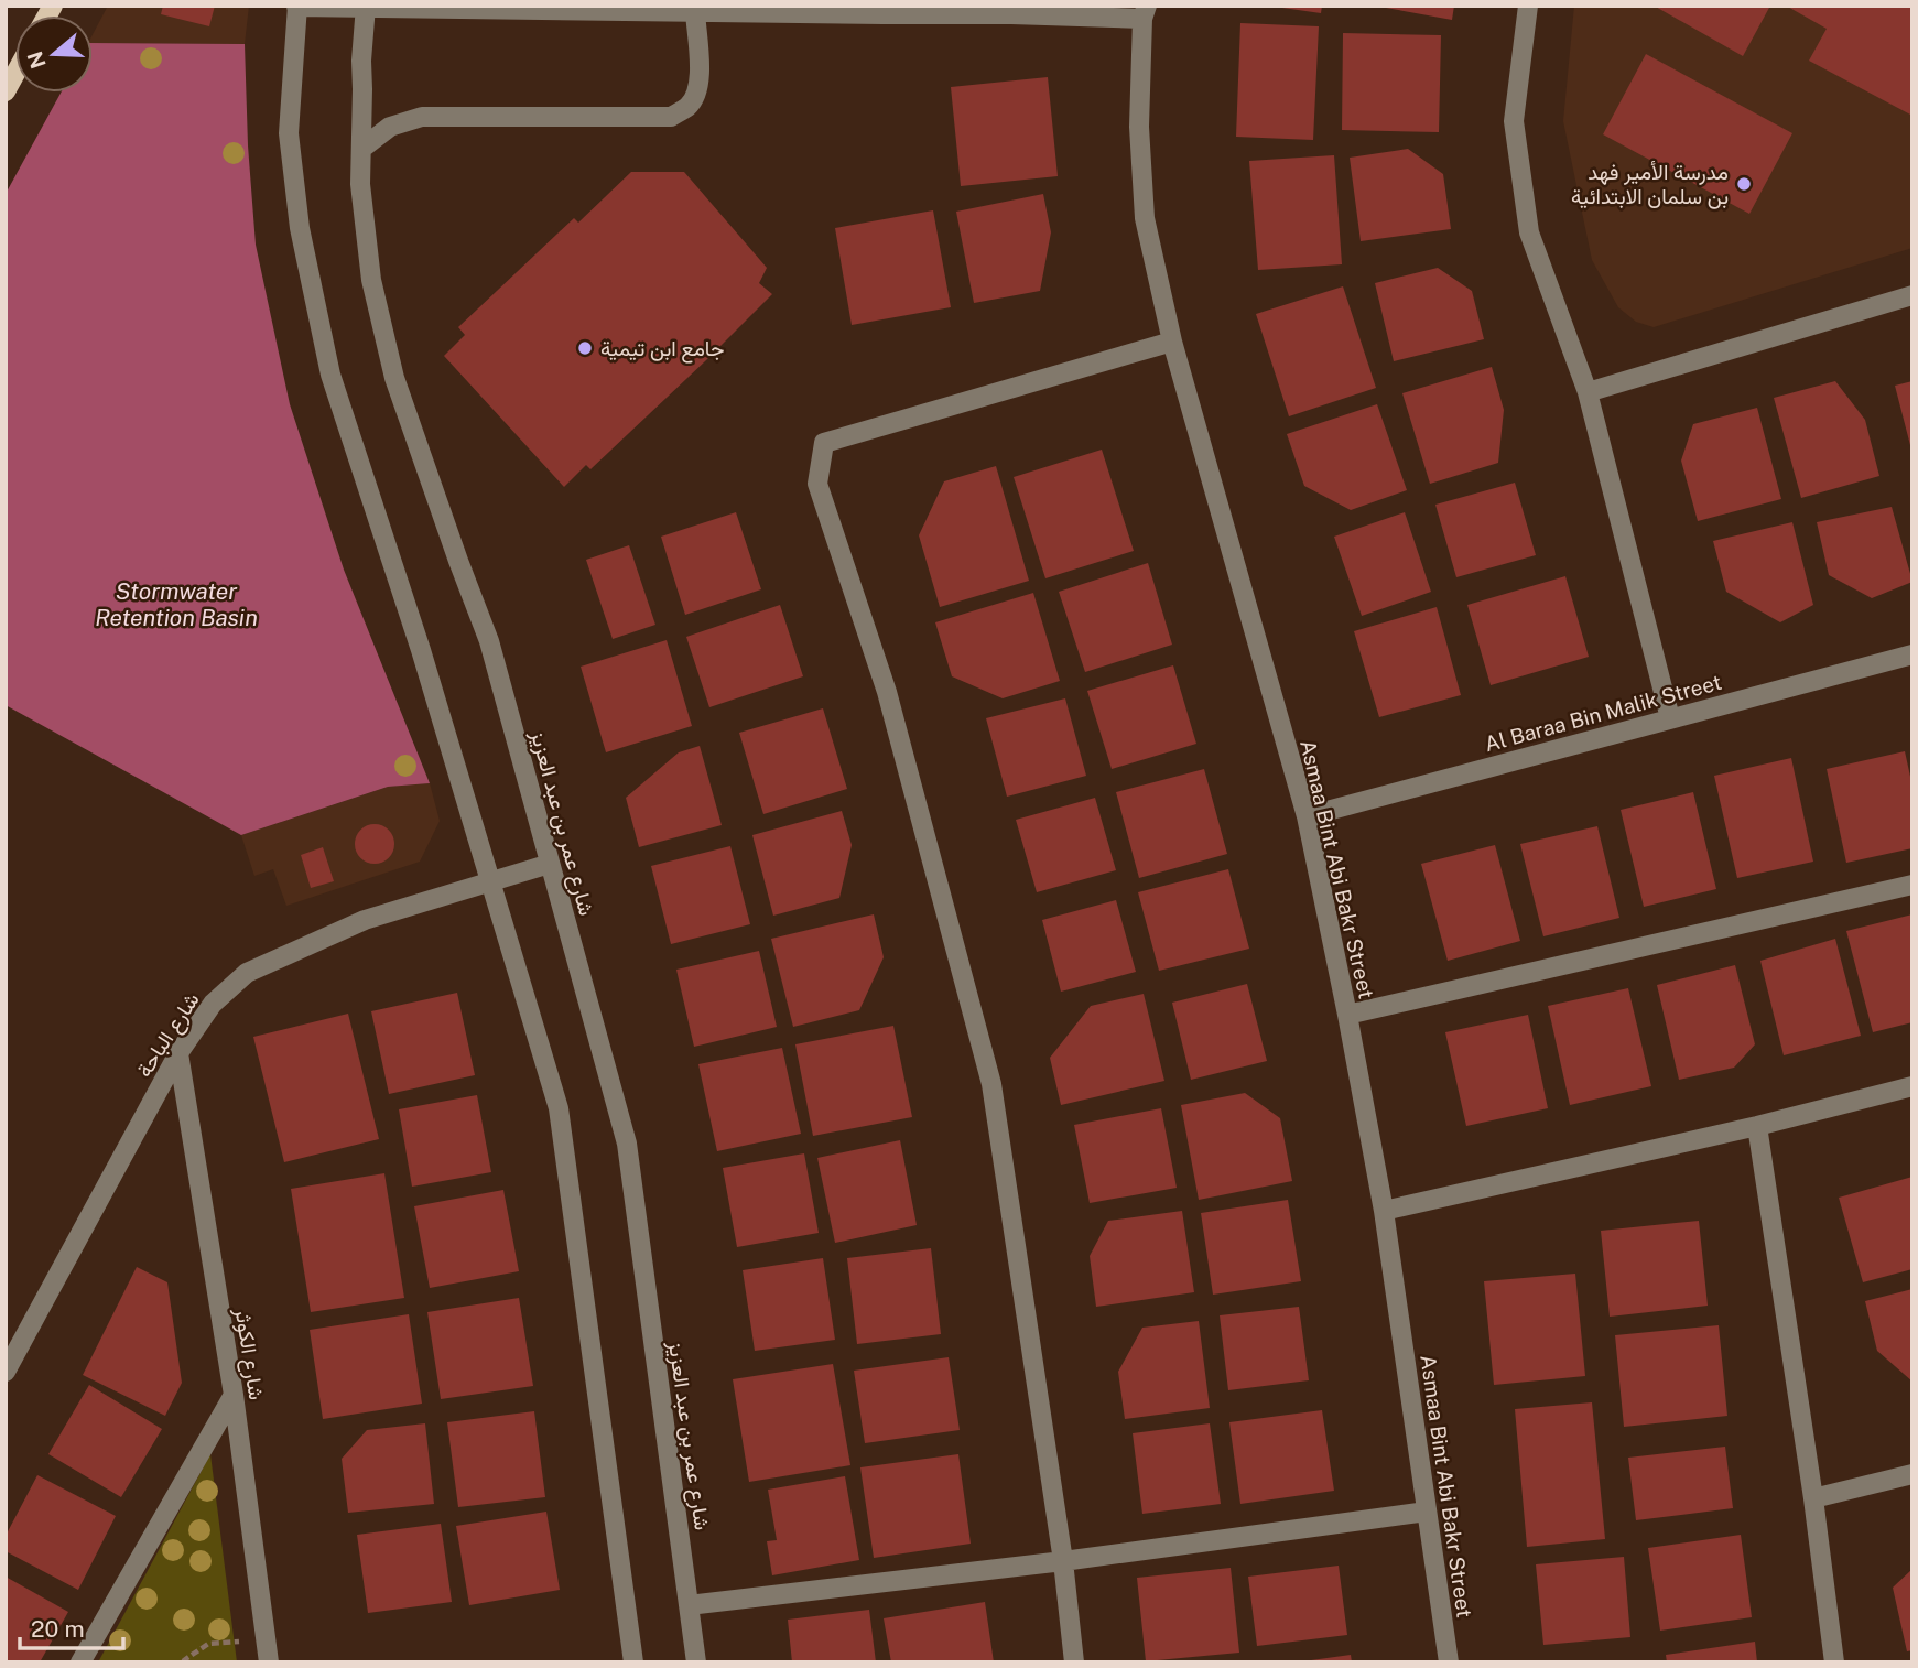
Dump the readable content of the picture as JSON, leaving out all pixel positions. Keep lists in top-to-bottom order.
{
  "streets": {
    "street": [
      "Al Baraa Bin Malik Street",
      "شارع عمر بن عبد العزيز",
      "Asmaa Bint Abi Bakr Street",
      "شارع الباحة",
      "شارع الكوثر"
    ]
  },
  "crossings": [
    ["Al Baraa Bin Malik Street", "Asmaa Bint Abi Bakr Street"],
    ["شارع عمر بن عبد العزيز", "شارع الباحة"],
    ["شارع الباحة", "شارع الكوثر"]
  ],
  "water": ["Stormwater Retention Basin"],
  "places": ["مدرسة الأمير فهد بن سلمان الابتدائية", "جامع ابن تيمية"],
  "scale_bar": "20 m",
  "north": "left"
}
